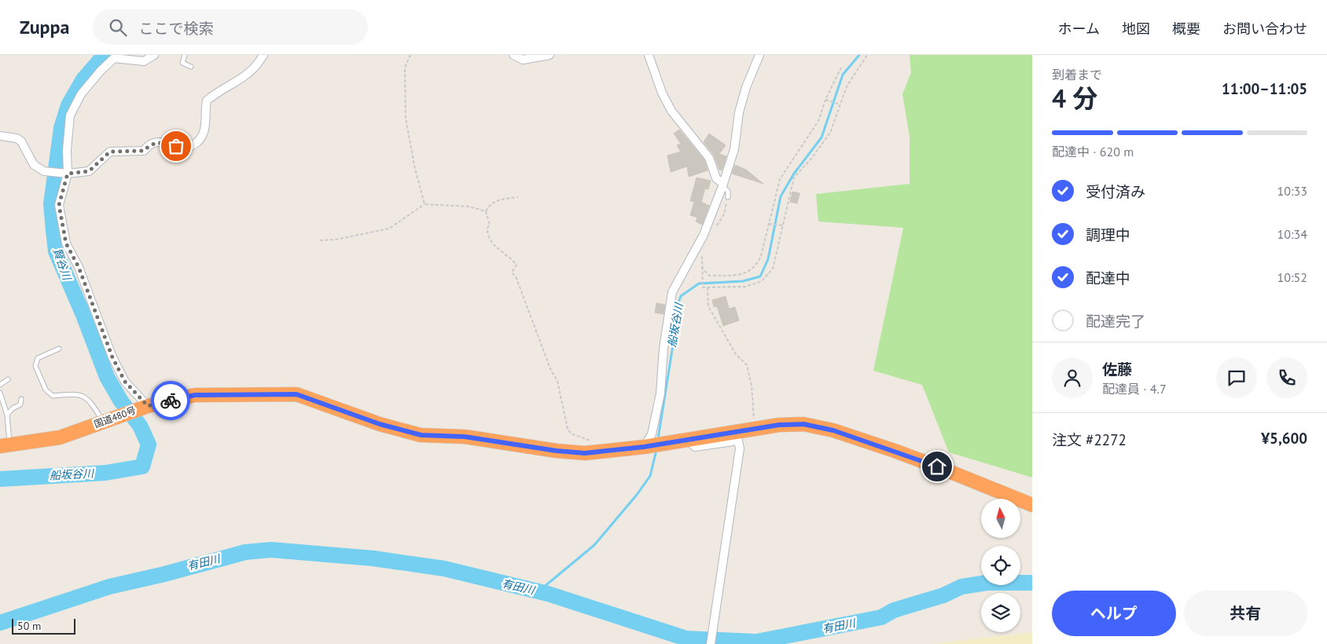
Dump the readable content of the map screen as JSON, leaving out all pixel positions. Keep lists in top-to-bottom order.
{
  "streets": {
    "highway": ["国道480号"]
  },
  "water": ["賢谷川", "船坂谷川", "有田川"],
  "scale_bar": "50 m",
  "north": "top",
  "page": {
    "header": "Zuppa",
    "search": "ここで検索",
    "nav": [
      "ホーム",
      "地図",
      "概要",
      "お問い合わせ"
    ],
    "heading": ["4 分", "到着まで", "11:00–11:05"],
    "panel": [
      "佐藤",
      "配達員 · 4.7",
      "注文 #2272",
      "¥5,600"
    ],
    "bar": "配達中 · 620 m",
    "list": [
      ["受付済み", "10:33"],
      ["調理中", "10:34"],
      ["配達中", "10:52"],
      "配達完了"
    ],
    "buttons": ["ヘルプ", "共有"],
    "scale": "50 m"
  }
}
